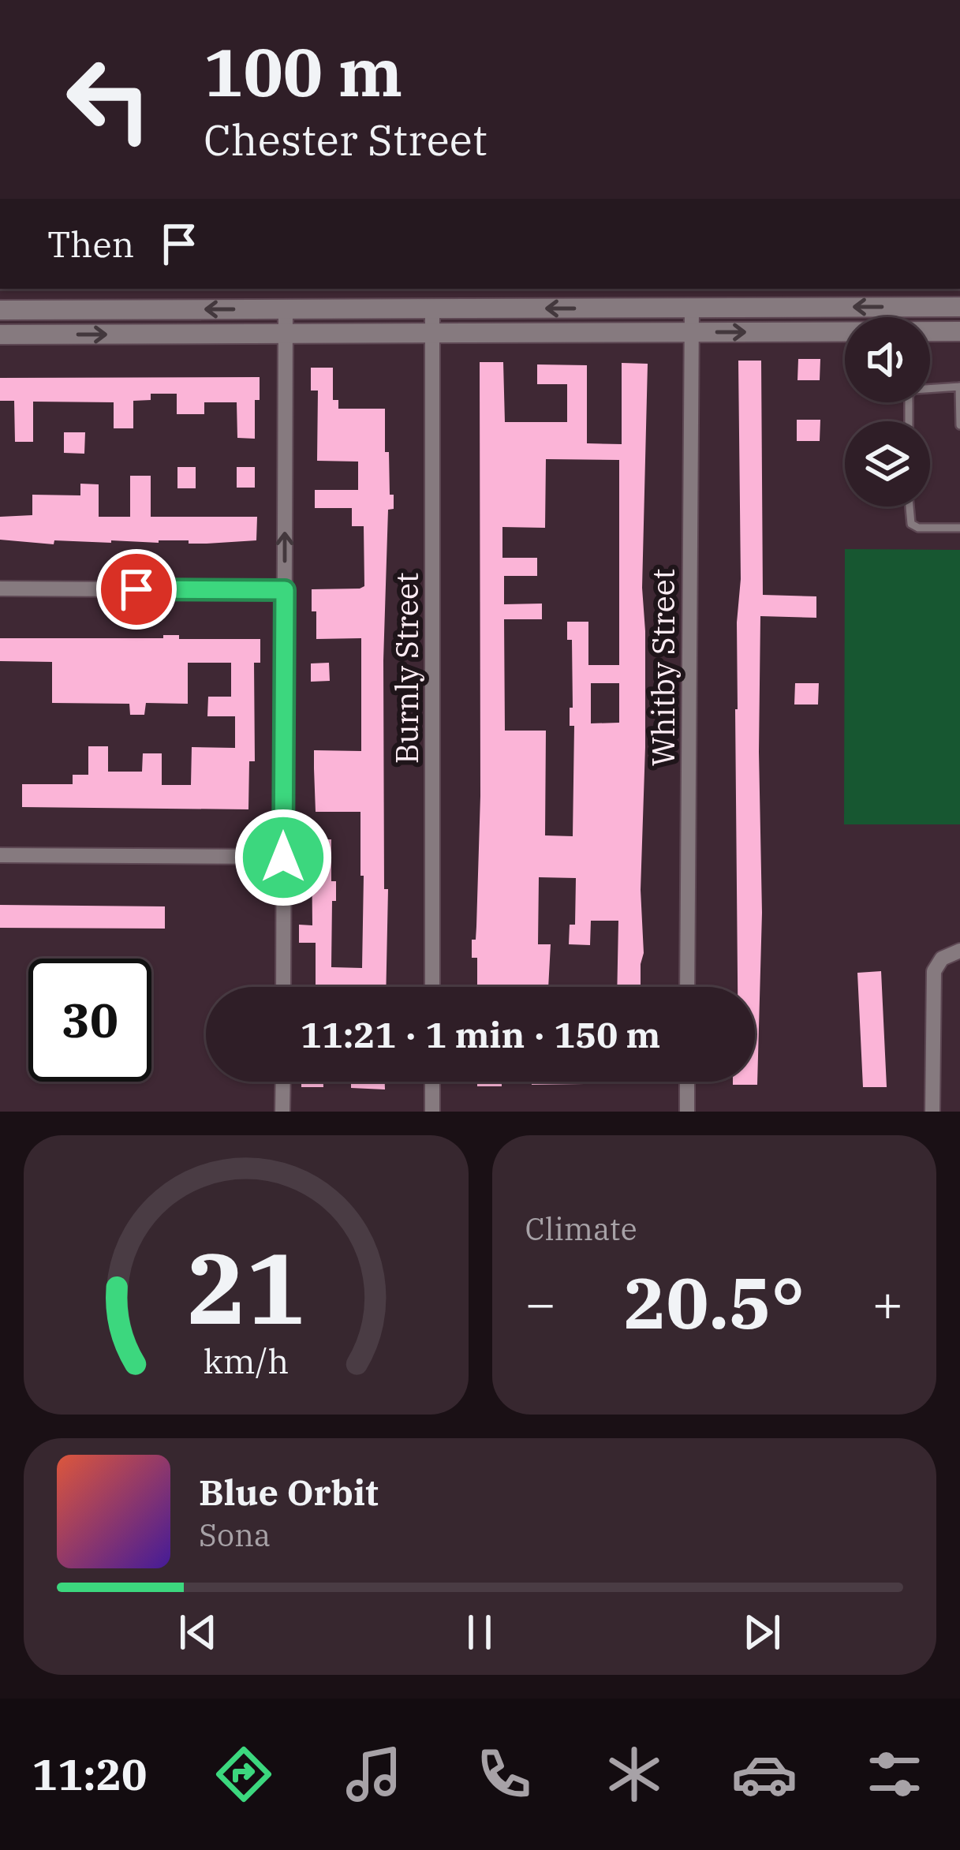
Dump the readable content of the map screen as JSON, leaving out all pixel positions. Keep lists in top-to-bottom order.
{
  "streets": {
    "street": ["Whitby Street", "Burnly Street"]
  },
  "page": {
    "turn": ["100 m", "Chester Street"],
    "then": "Then",
    "limit": "30",
    "trip": "11:21 · 1 min · 150 m",
    "tile": "Climate",
    "heat": ["−", "20.5°", "+"],
    "song": ["Blue Orbit", "Sona"],
    "tabs": "11:20",
    "gauge": ["21", "km/h"]
  }
}
